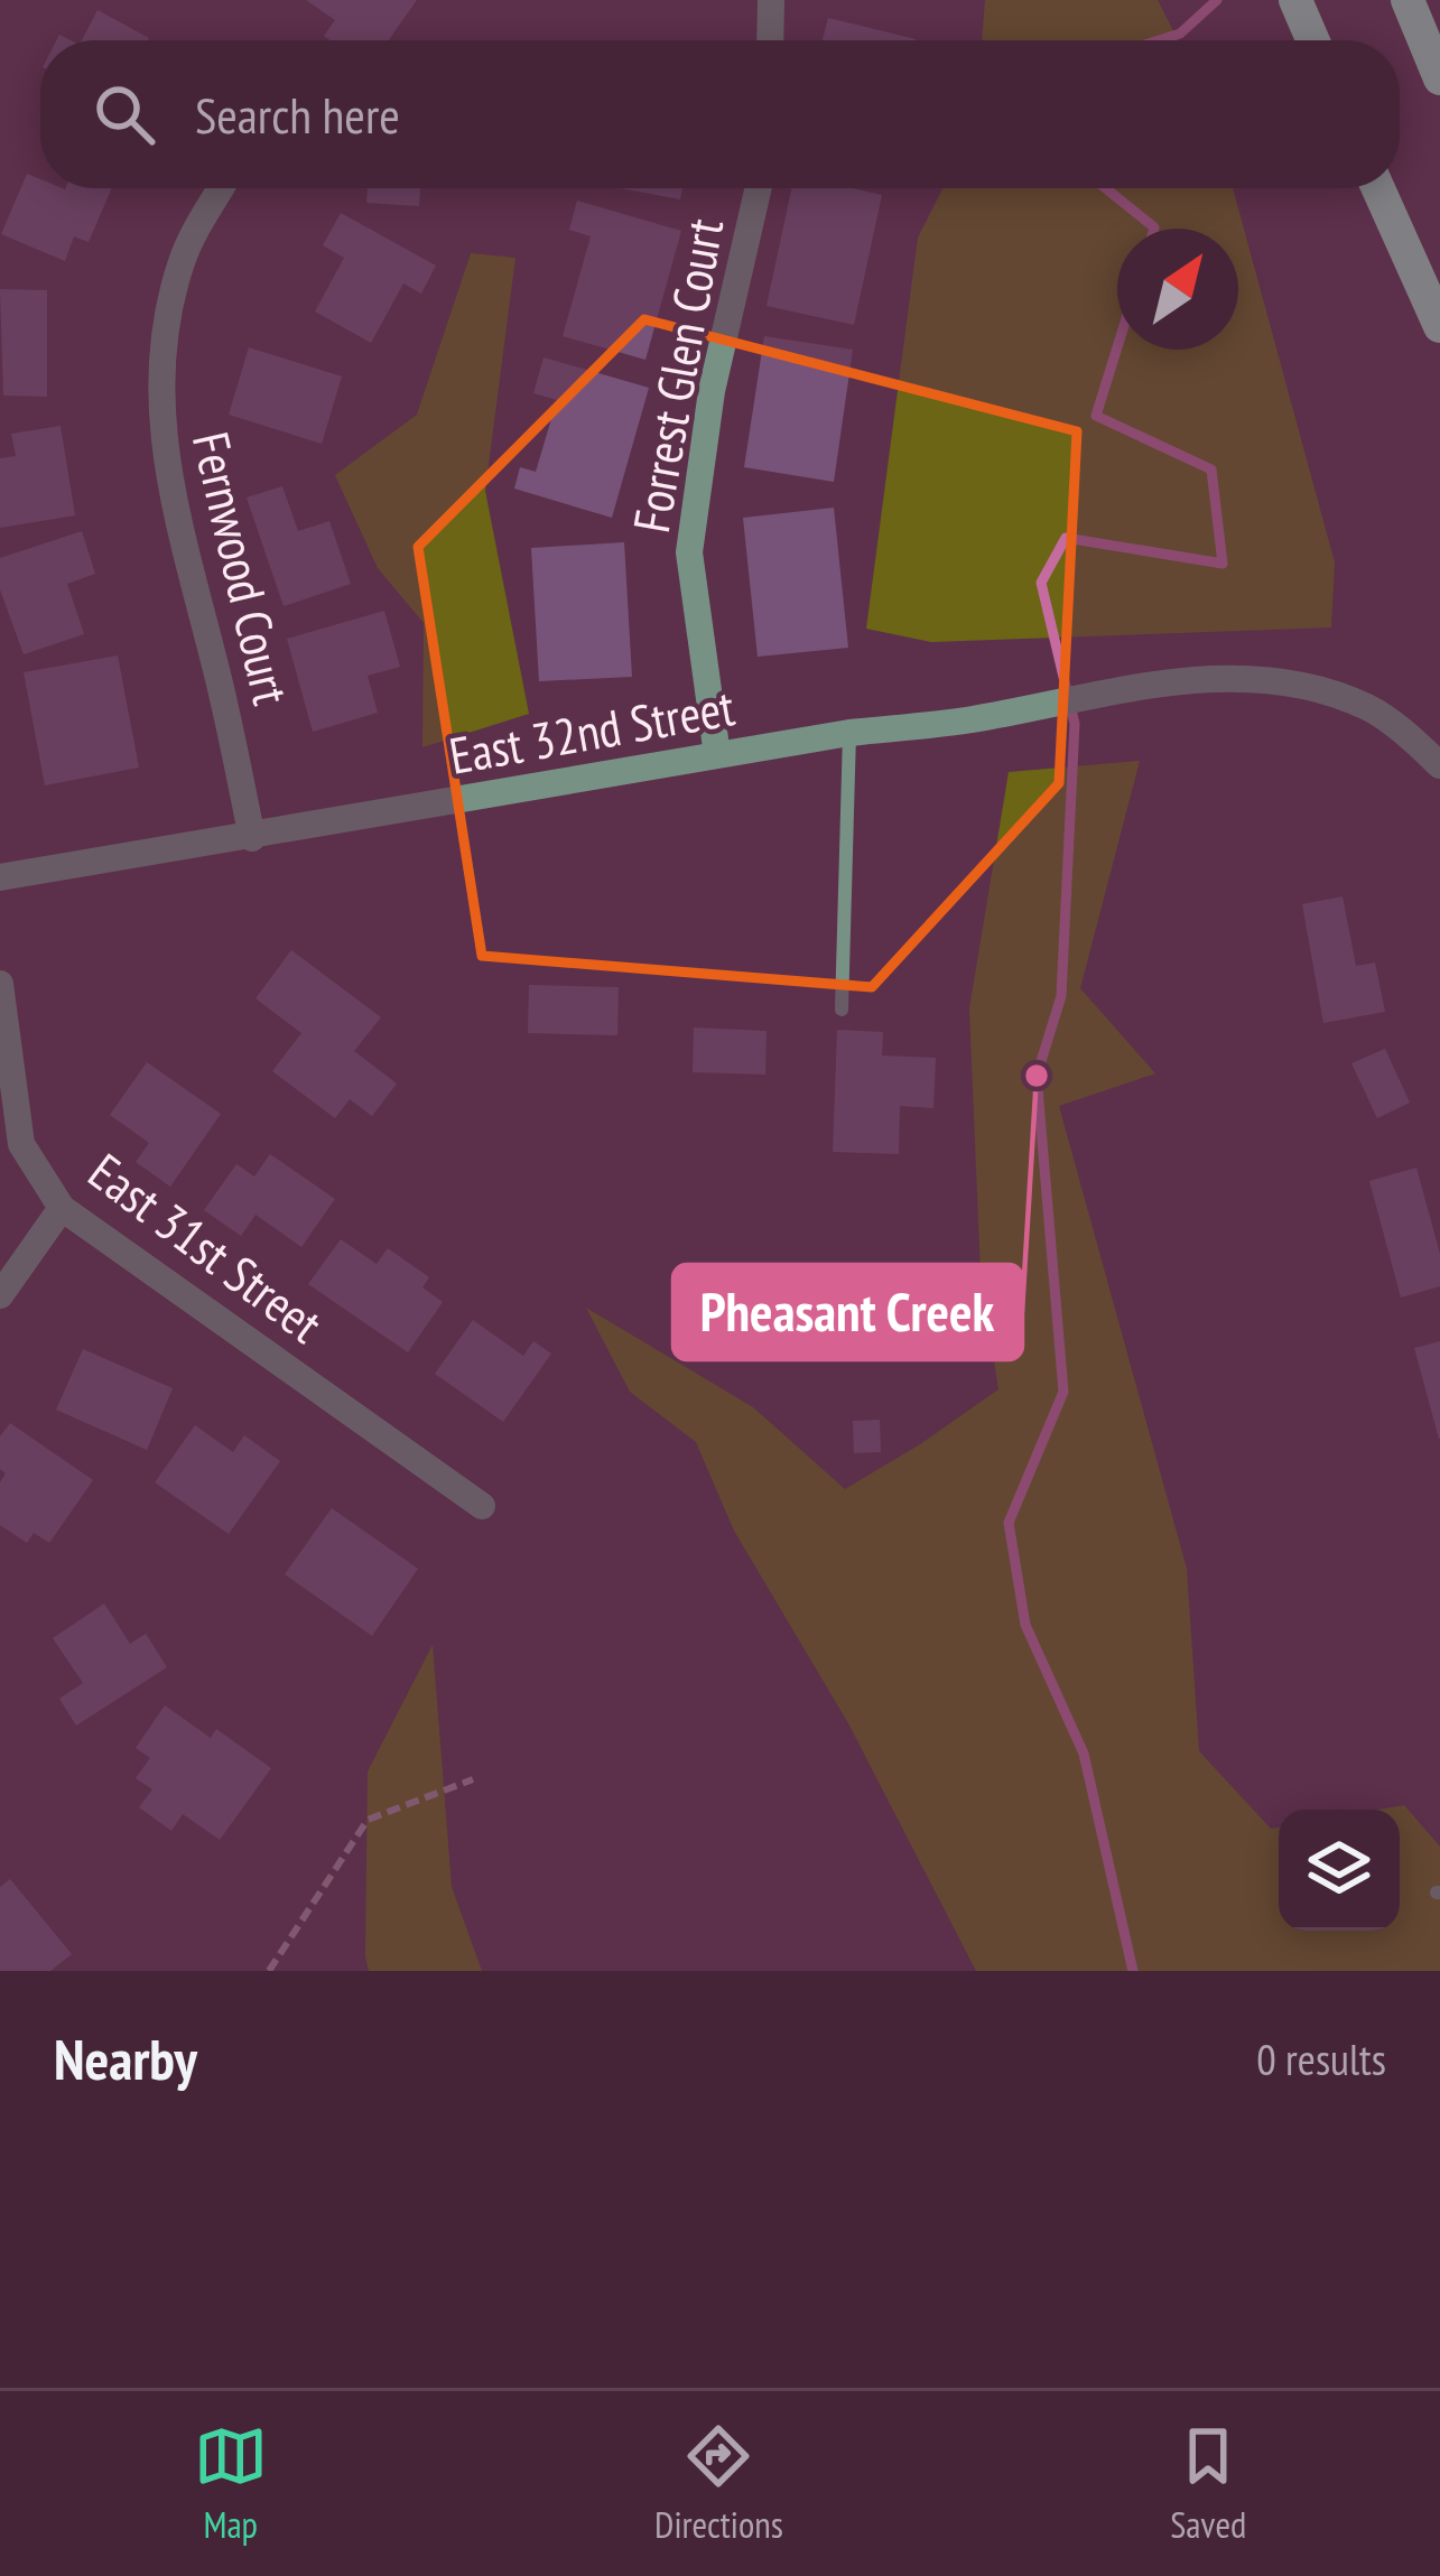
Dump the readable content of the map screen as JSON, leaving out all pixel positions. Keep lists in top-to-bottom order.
{
  "streets": {
    "street": [
      "Forrest Glen Court",
      "Fernwood Court",
      "East 32nd Street",
      "East 31st Street"
    ]
  },
  "crossings": [
    ["Forrest Glen Court", "East 32nd Street"],
    ["Fernwood Court", "East 32nd Street"]
  ],
  "places": ["Pheasant Creek"],
  "north": "top right",
  "page": {
    "search": "Search here",
    "heading": ["Nearby", "0 results"],
    "nav": ["Map", "Directions", "Saved"]
  }
}
